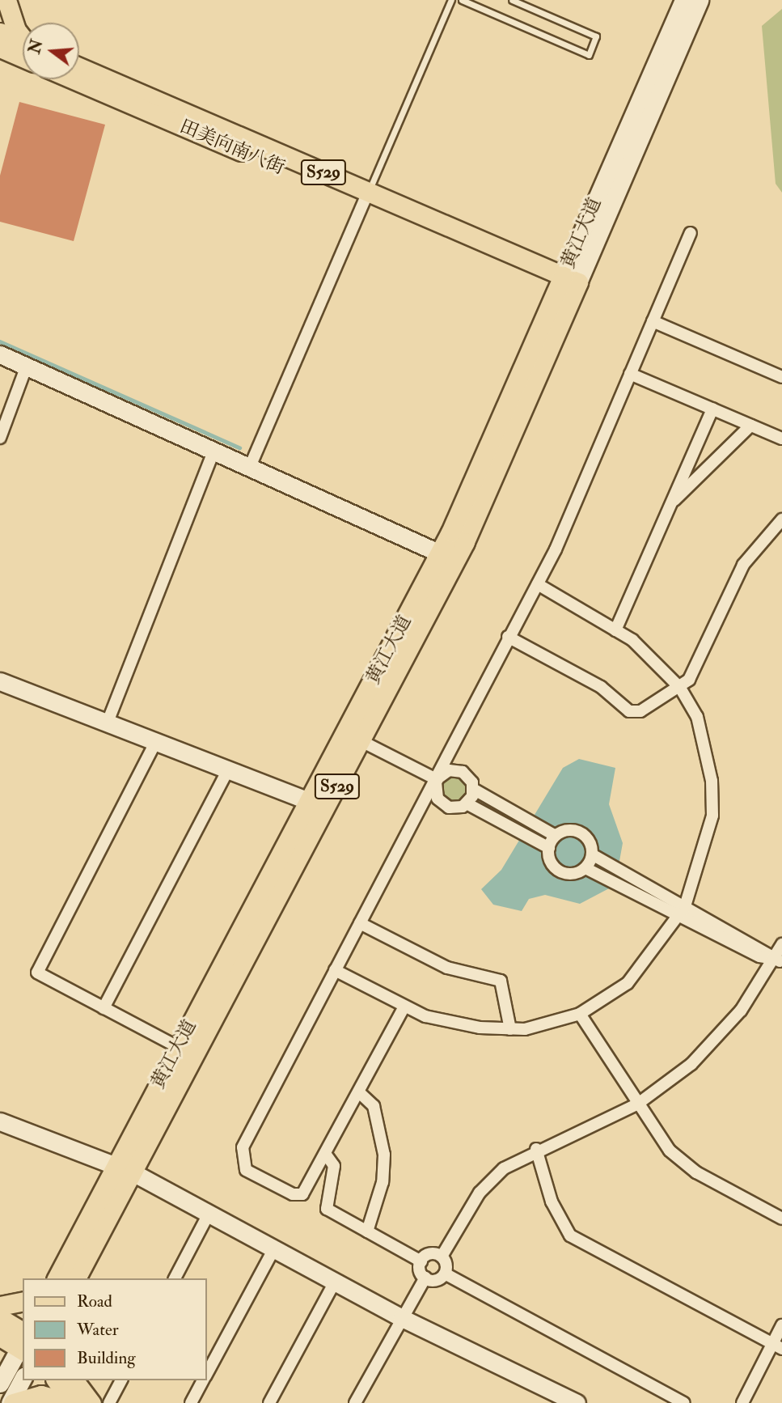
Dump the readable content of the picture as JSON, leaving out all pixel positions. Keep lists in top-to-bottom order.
{
  "streets": {
    "main road": ["田美向南八街", "S529", "黄江大道"]
  },
  "crossings": [
    ["田美向南八街", "黄江大道"]
  ],
  "legend": ["Road", "Water", "Building"],
  "north": "left"
}
